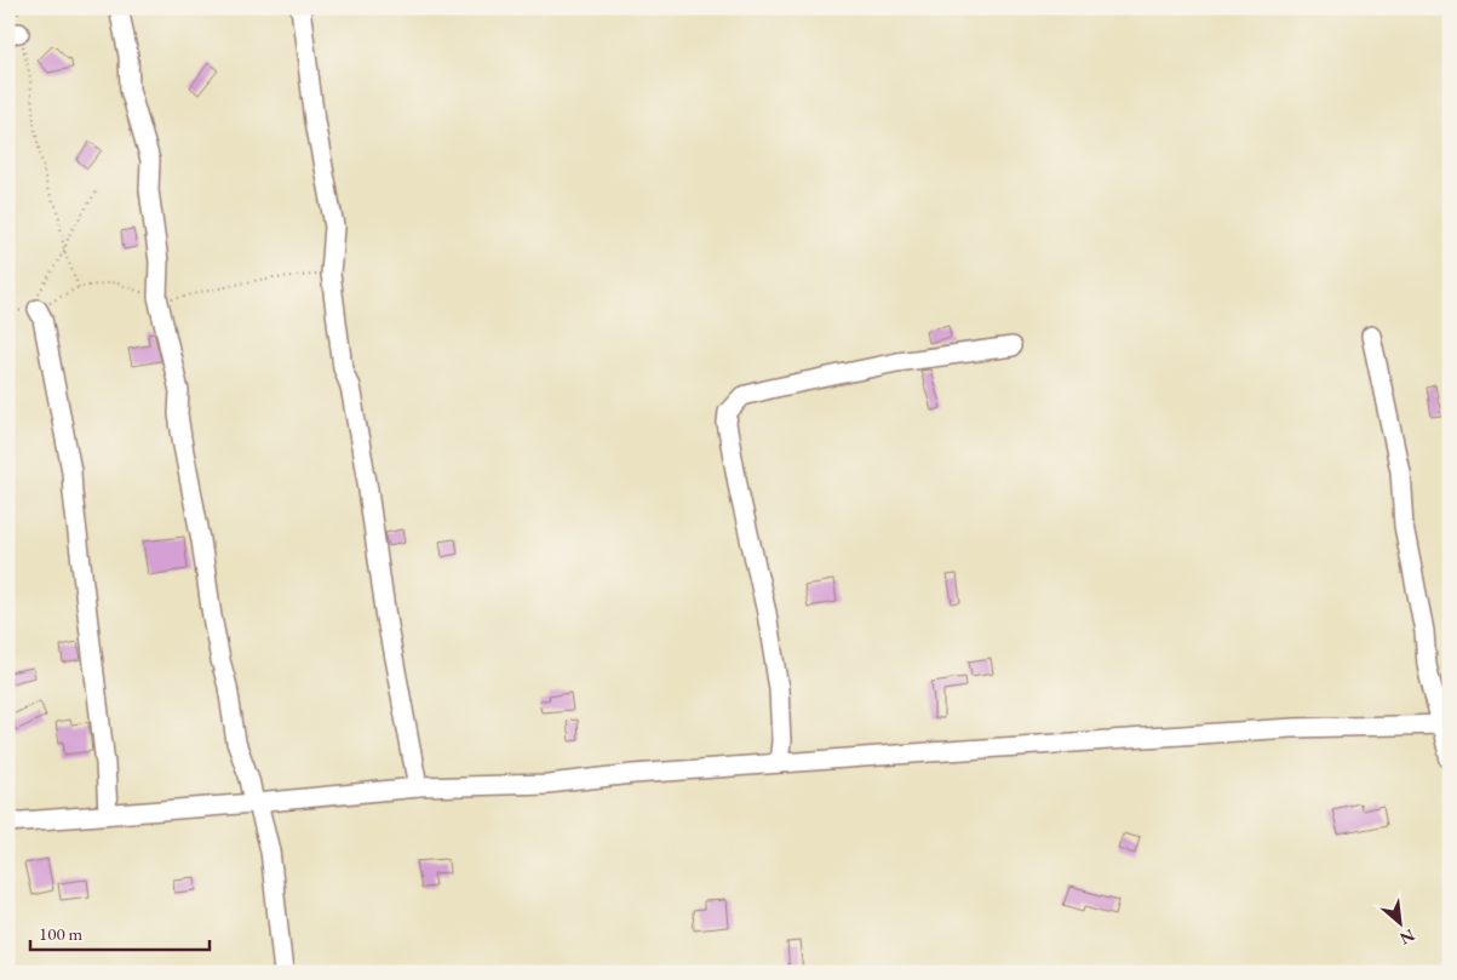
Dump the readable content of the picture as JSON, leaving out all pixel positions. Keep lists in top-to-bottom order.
{
  "scale_bar": "100 m",
  "north": "bottom right"
}
